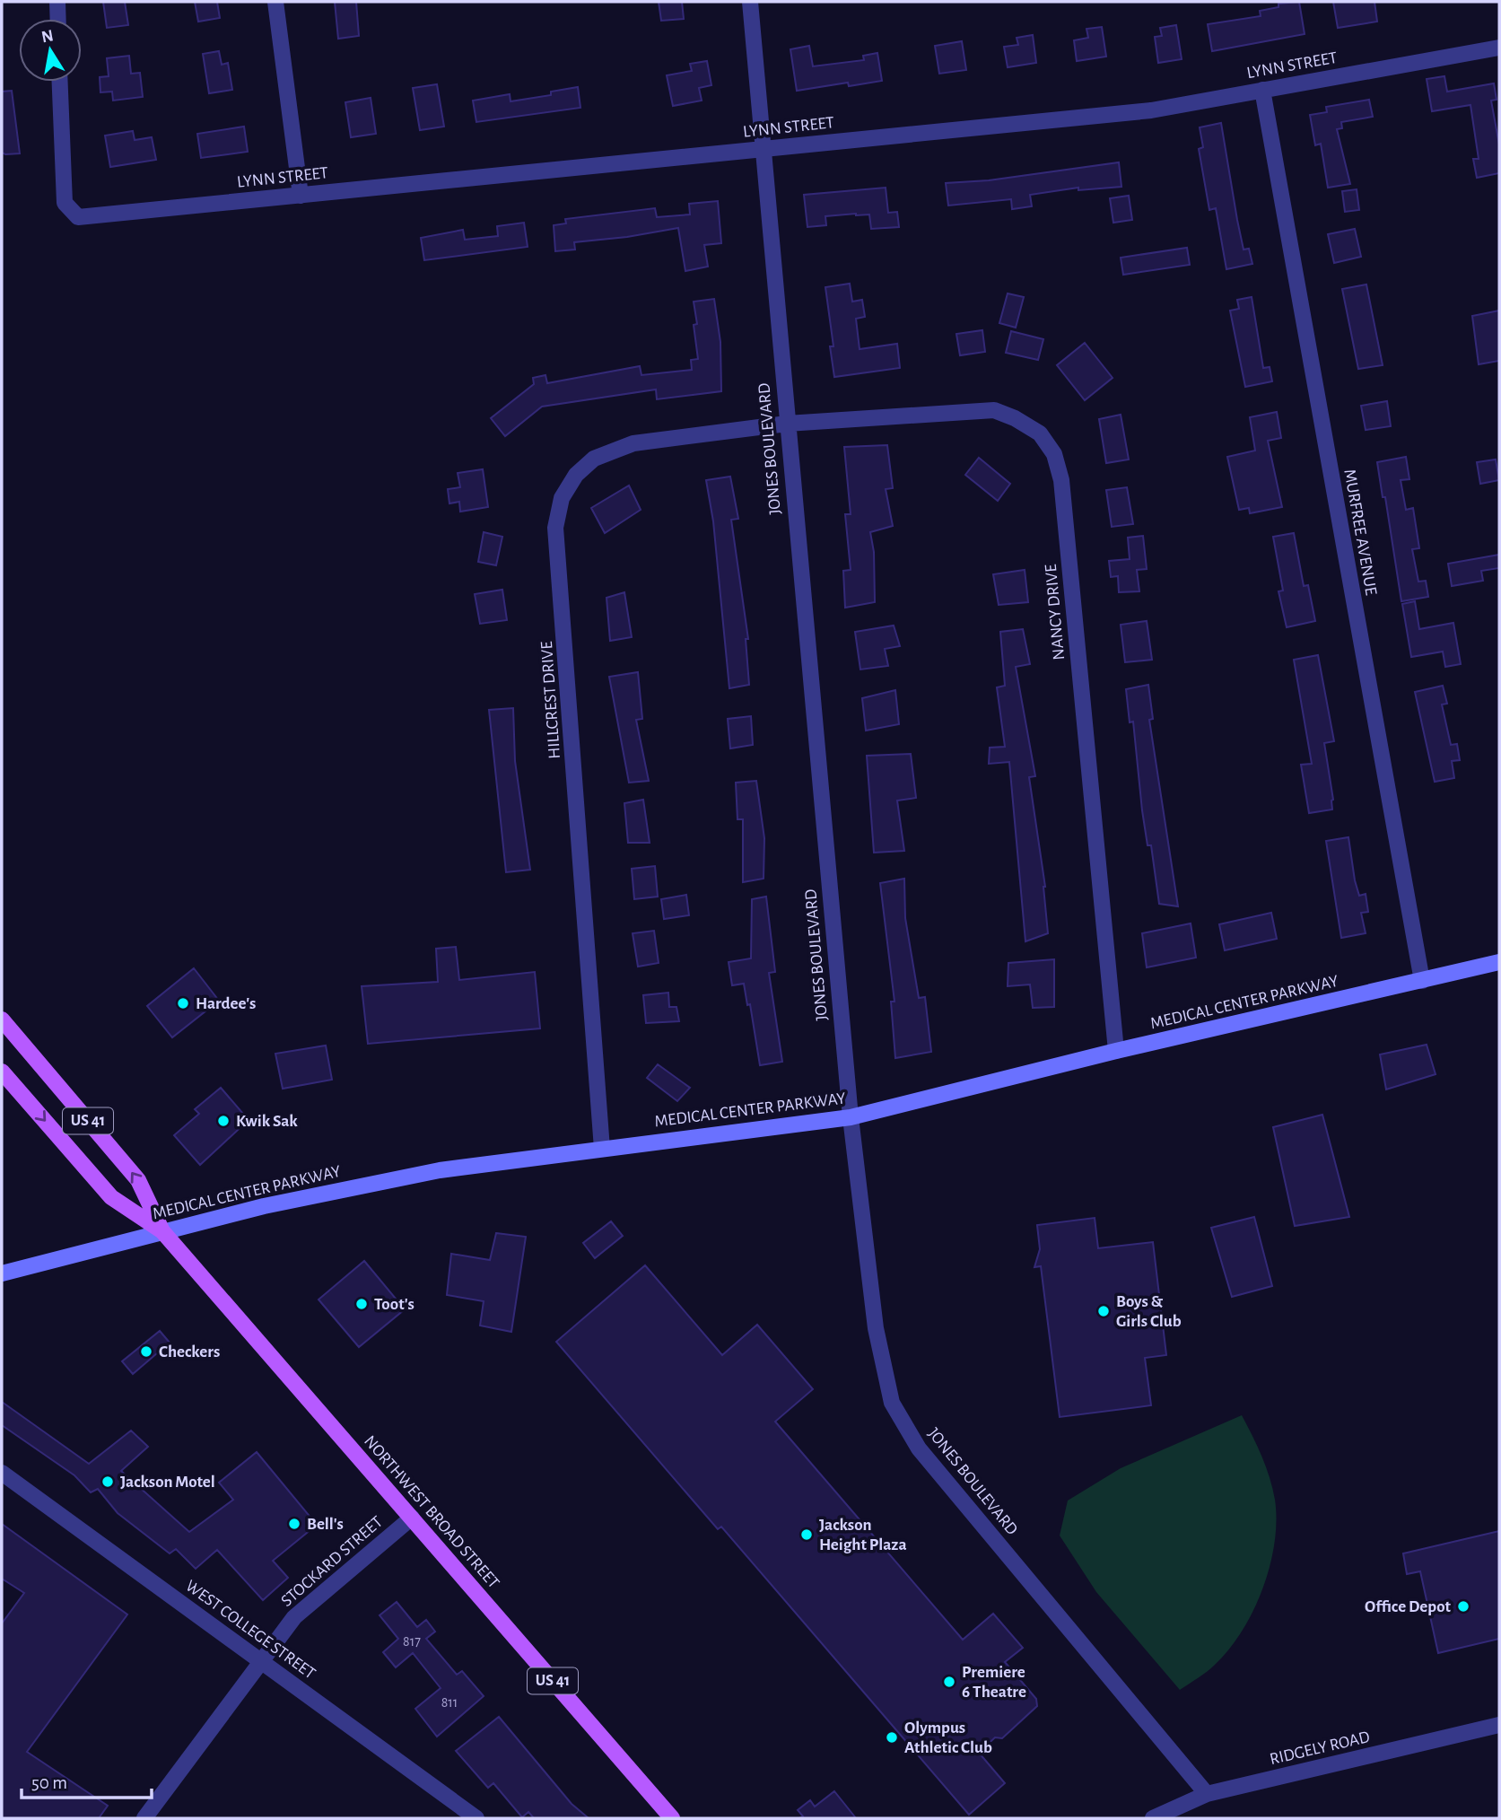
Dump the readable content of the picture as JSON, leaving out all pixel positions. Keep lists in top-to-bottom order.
{
  "streets": {
    "main road": ["MEDICAL CENTER PARKWAY", "US 41", "NORTHWEST BROAD STREET"],
    "street": [
      "LYNN STREET",
      "JONES BOULEVARD",
      "MURFREE AVENUE",
      "NANCY DRIVE",
      "HILLCREST DRIVE",
      "STOCKARD STREET",
      "WEST COLLEGE STREET",
      "RIDGELY ROAD"
    ]
  },
  "crossings": [
    ["LYNN STREET", "JONES BOULEVARD"],
    ["LYNN STREET", "MURFREE AVENUE"],
    ["JONES BOULEVARD", "NANCY DRIVE"],
    ["JONES BOULEVARD", "HILLCREST DRIVE"],
    ["JONES BOULEVARD", "MEDICAL CENTER PARKWAY"],
    ["JONES BOULEVARD", "RIDGELY ROAD"],
    ["MURFREE AVENUE", "MEDICAL CENTER PARKWAY"],
    ["NANCY DRIVE", "HILLCREST DRIVE"],
    ["NANCY DRIVE", "MEDICAL CENTER PARKWAY"],
    ["HILLCREST DRIVE", "MEDICAL CENTER PARKWAY"],
    ["MEDICAL CENTER PARKWAY", "NORTHWEST BROAD STREET"],
    ["NORTHWEST BROAD STREET", "STOCKARD STREET"],
    ["STOCKARD STREET", "WEST COLLEGE STREET"]
  ],
  "places": [
    "Hardee's",
    "Kwik Sak",
    "Toot's",
    "Boys & Girls Club",
    "Checkers",
    "Jackson Motel",
    "Bell's",
    "Jackson Height Plaza",
    "Office Depot",
    "Premiere 6 Theatre",
    "Olympus Athletic Club"
  ],
  "house_numbers": ["817", "811"],
  "scale_bar": "50 m",
  "north": "top"
}
